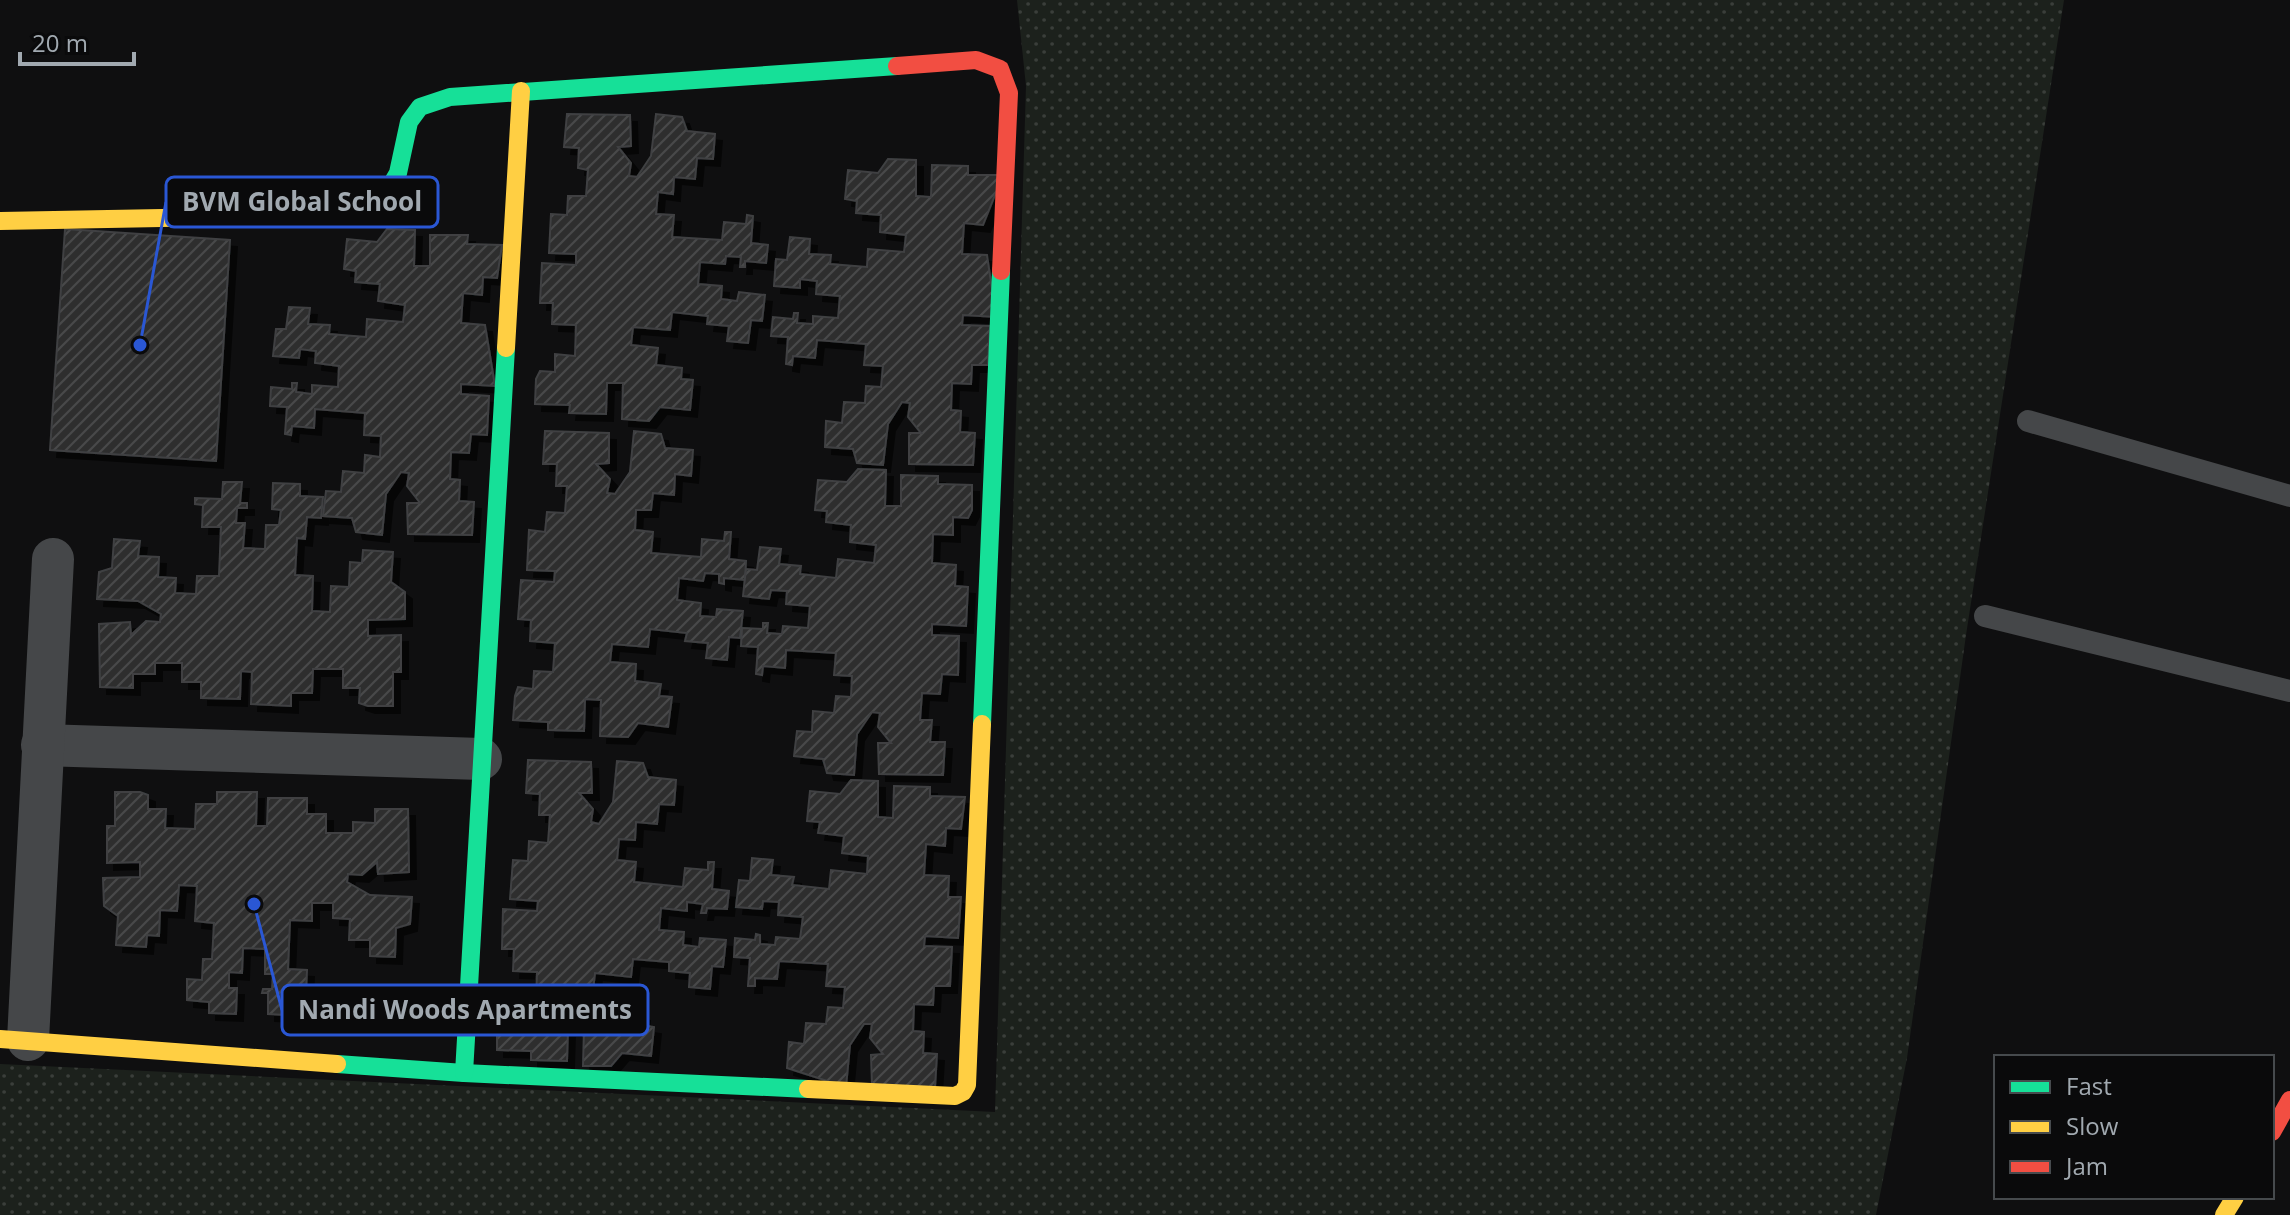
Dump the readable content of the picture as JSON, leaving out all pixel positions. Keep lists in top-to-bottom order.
{
  "places": ["BVM Global School", "Nandi Woods Apartments"],
  "legend": ["Fast", "Slow", "Jam"],
  "scale_bar": "20 m"
}
